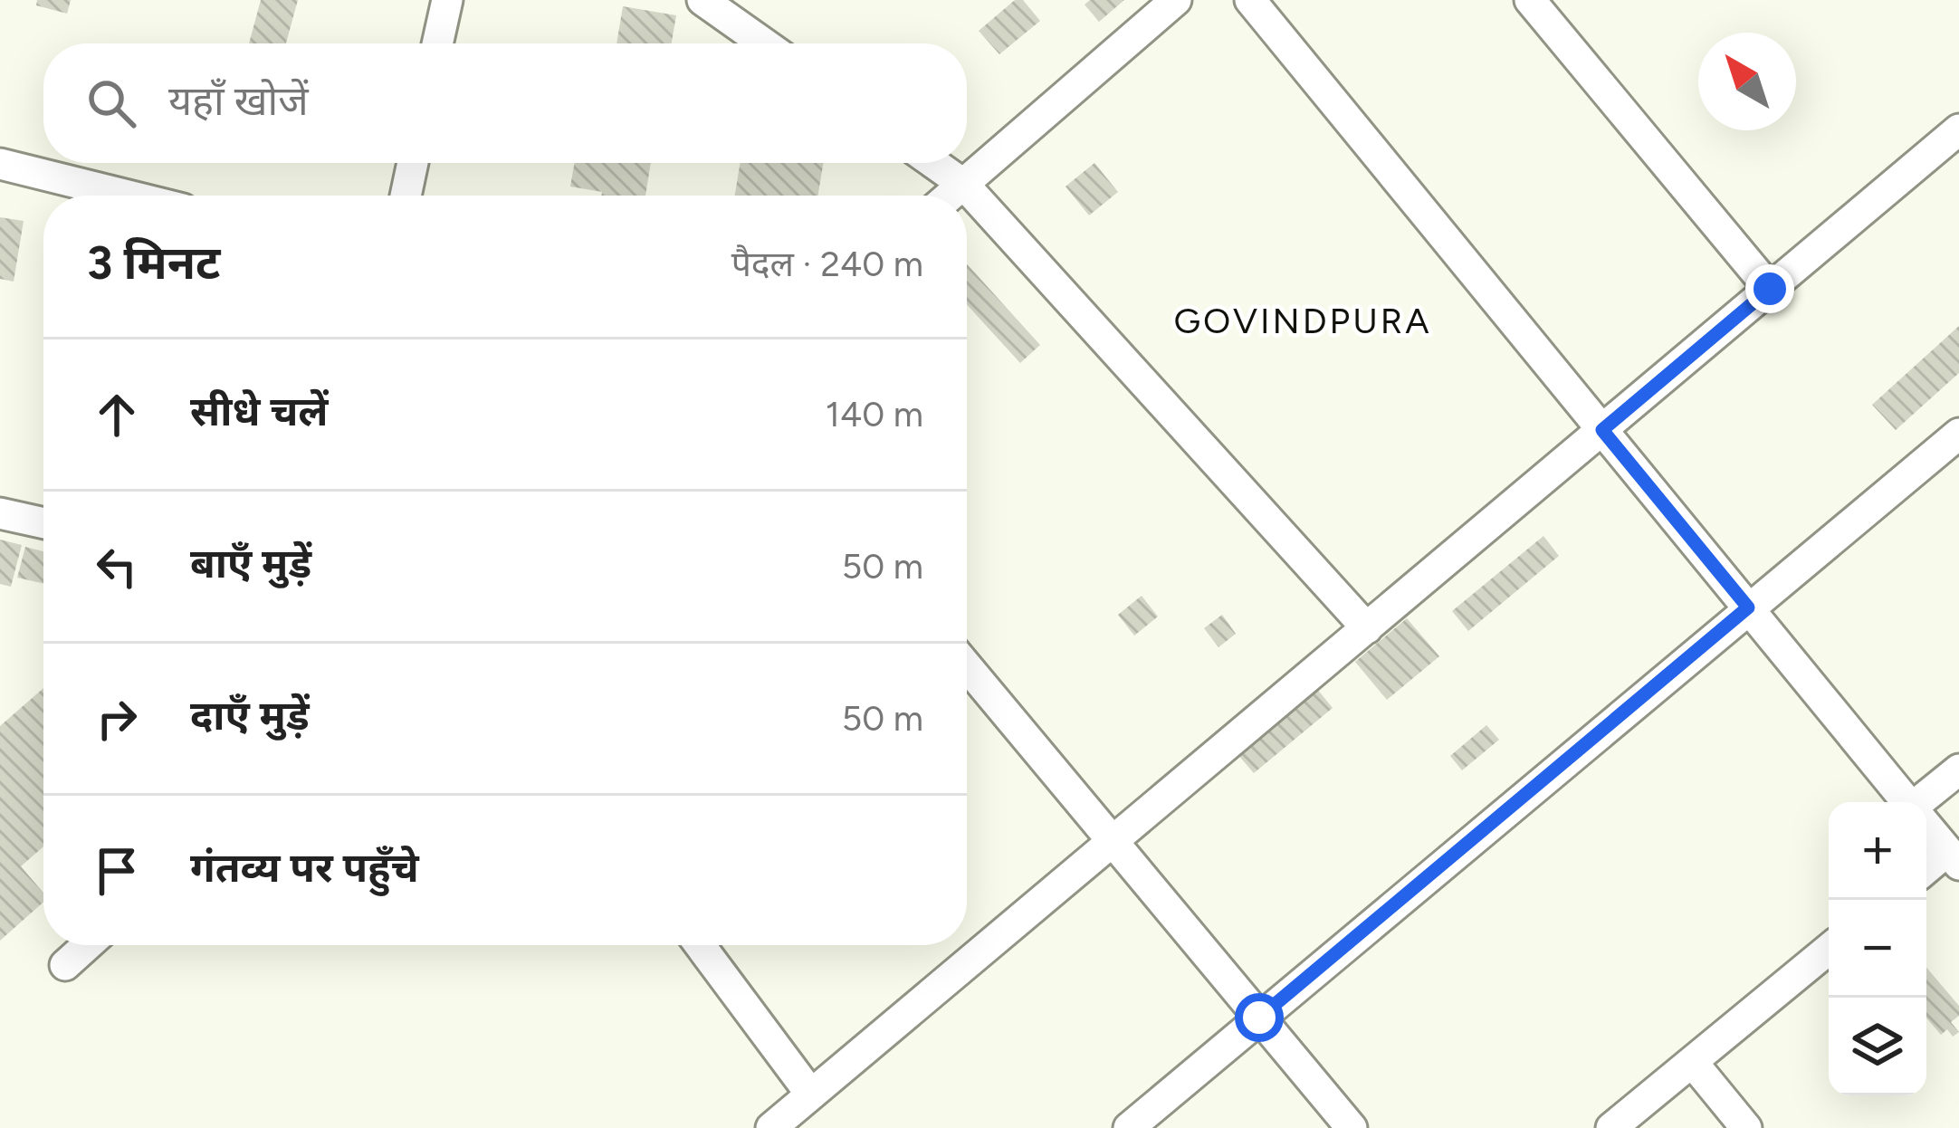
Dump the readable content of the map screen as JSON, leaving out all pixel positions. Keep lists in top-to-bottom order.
{
  "districts": ["GOVINDPURA"],
  "north": "top left",
  "page": {
    "search": "यहाँ खोजें",
    "heading": ["3 मिनट", "पैदल · 240 m"],
    "list": [
      ["सीधे चलें", "140 m"],
      ["बाएँ मुड़ें", "50 m"],
      ["दाएँ मुड़ें", "50 m"],
      "गंतव्य पर पहुँचे"
    ],
    "map_buttons": ["+", "−"]
  }
}
